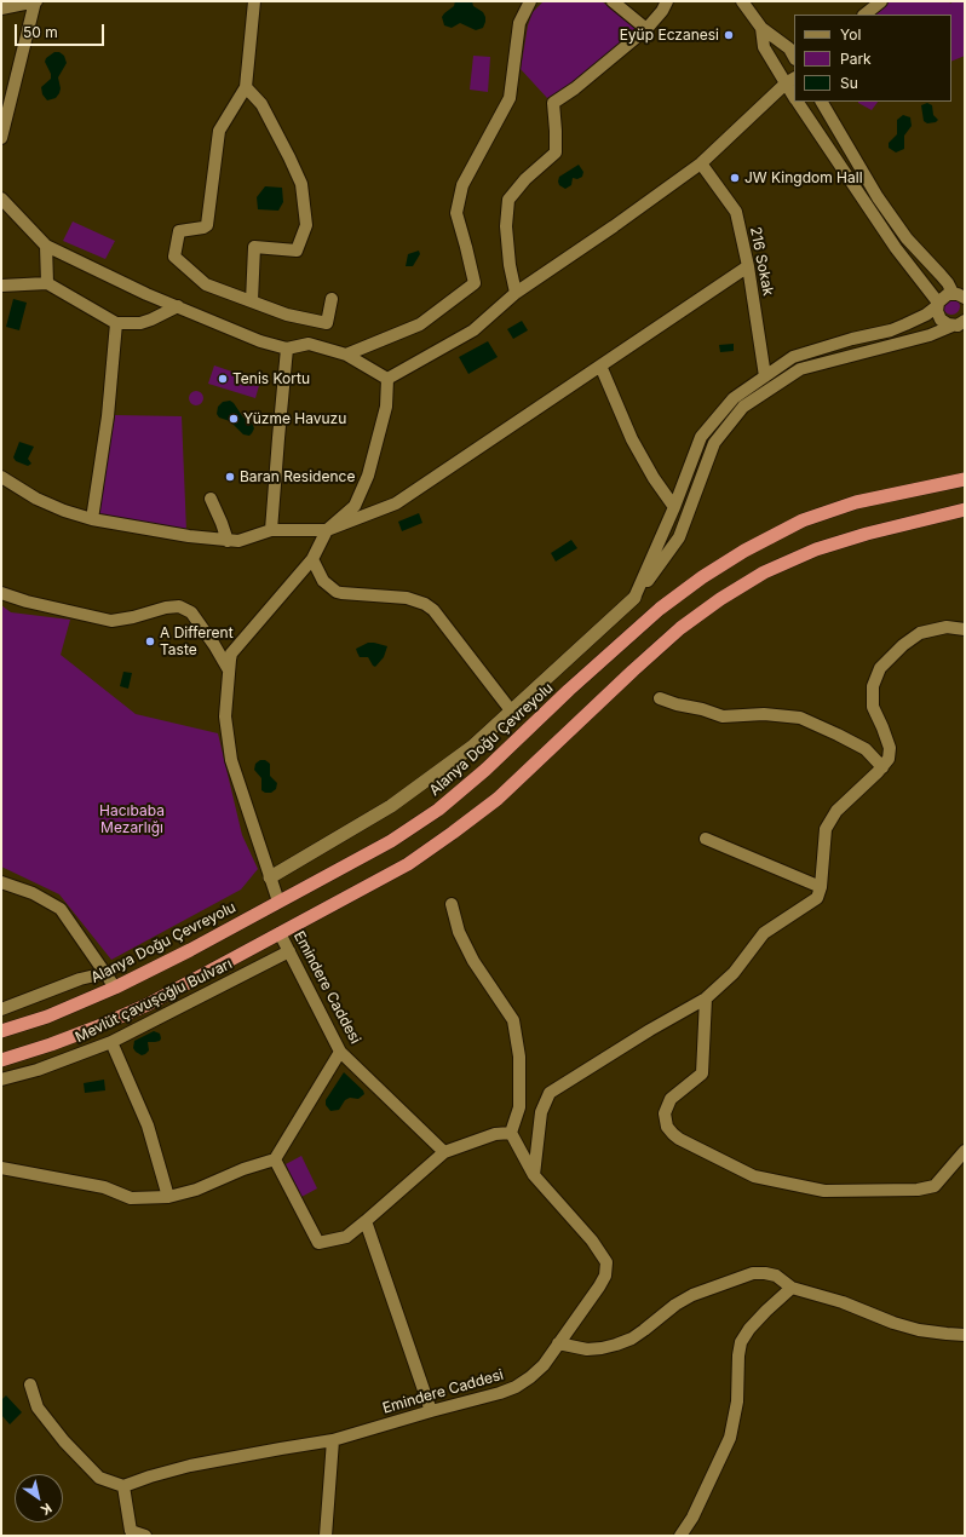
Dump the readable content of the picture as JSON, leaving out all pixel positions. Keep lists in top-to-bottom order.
{
  "streets": {
    "highway": ["Alanya Doğu Çevreyolu"],
    "street": ["216 Sokak", "Emindere Caddesi", "Mevlüt çavuşoğlu Bulvarı"]
  },
  "crossings": [
    ["Emindere Caddesi", "Mevlüt çavuşoğlu Bulvarı"]
  ],
  "parks": ["Hacıbaba Mezarlığı"],
  "places": [
    "Eyüp Eczanesi",
    "JW Kingdom Hall",
    "Tenis Kortu",
    "Yüzme Havuzu",
    "Baran Residence",
    "A Different Taste"
  ],
  "legend": ["Yol", "Park", "Su"],
  "scale_bar": "50 m",
  "north": "bottom right"
}
